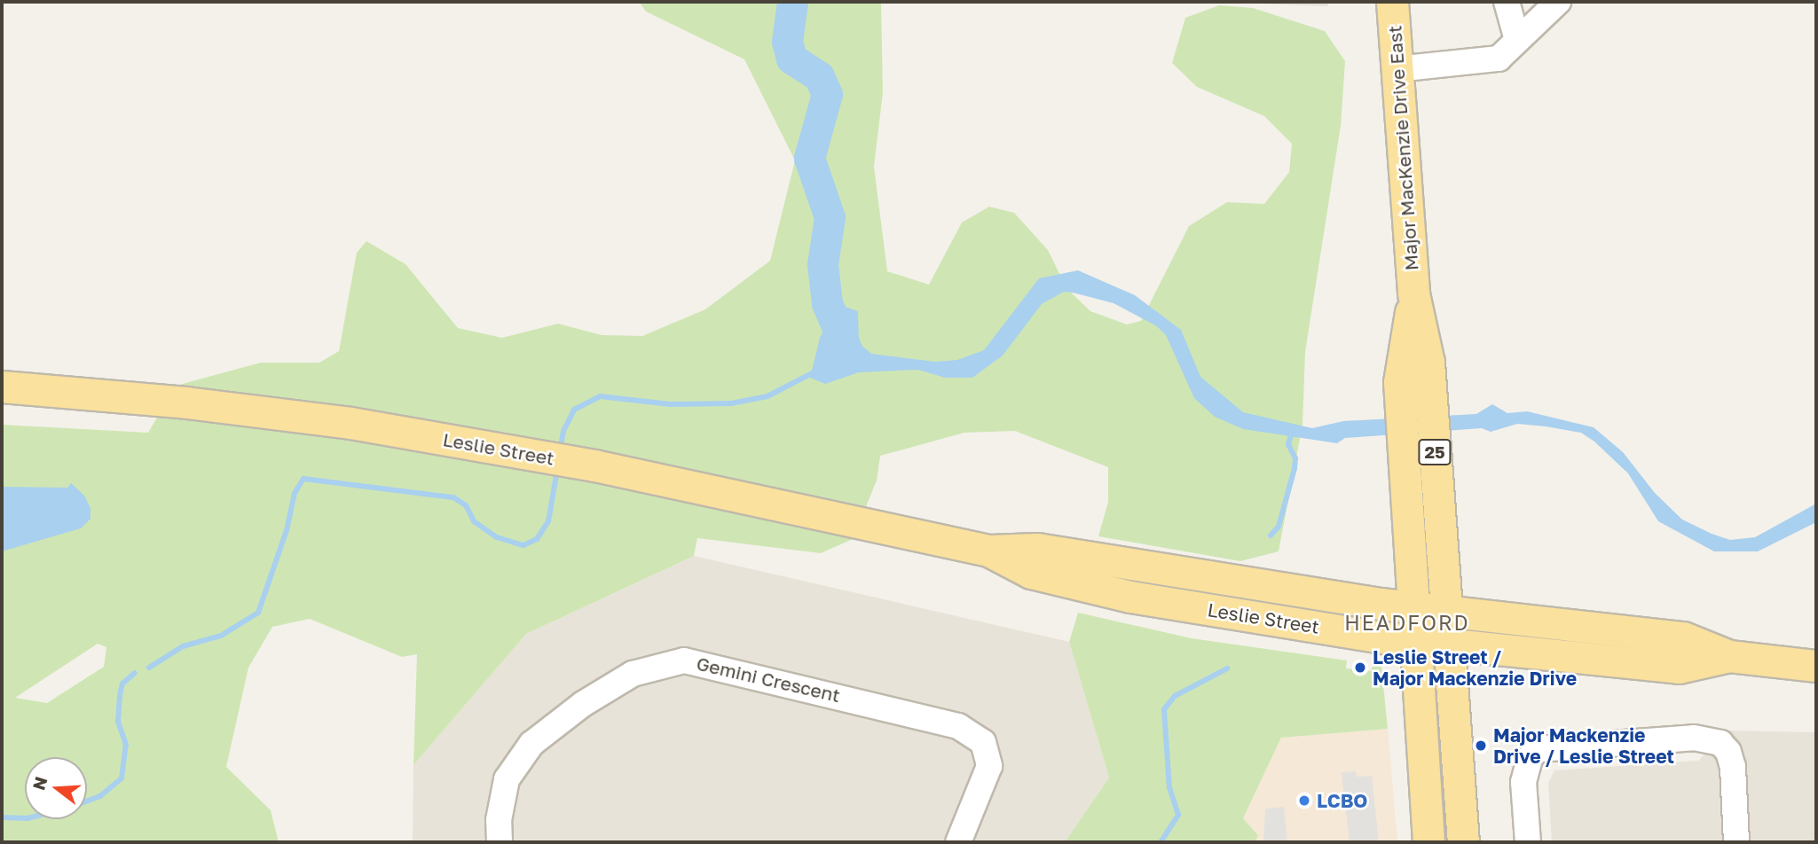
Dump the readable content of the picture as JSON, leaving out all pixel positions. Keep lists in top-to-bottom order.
{
  "streets": {
    "main road": ["Major MacKenzie Drive East", "Leslie Street", "25"],
    "street": ["Gemini Crescent"]
  },
  "crossings": [
    ["Major MacKenzie Drive East", "Leslie Street"]
  ],
  "districts": ["HEADFORD"],
  "places": ["Leslie Street / Major Mackenzie Drive", "Major Mackenzie Drive / Leslie Street", "LCBO"],
  "north": "left"
}
